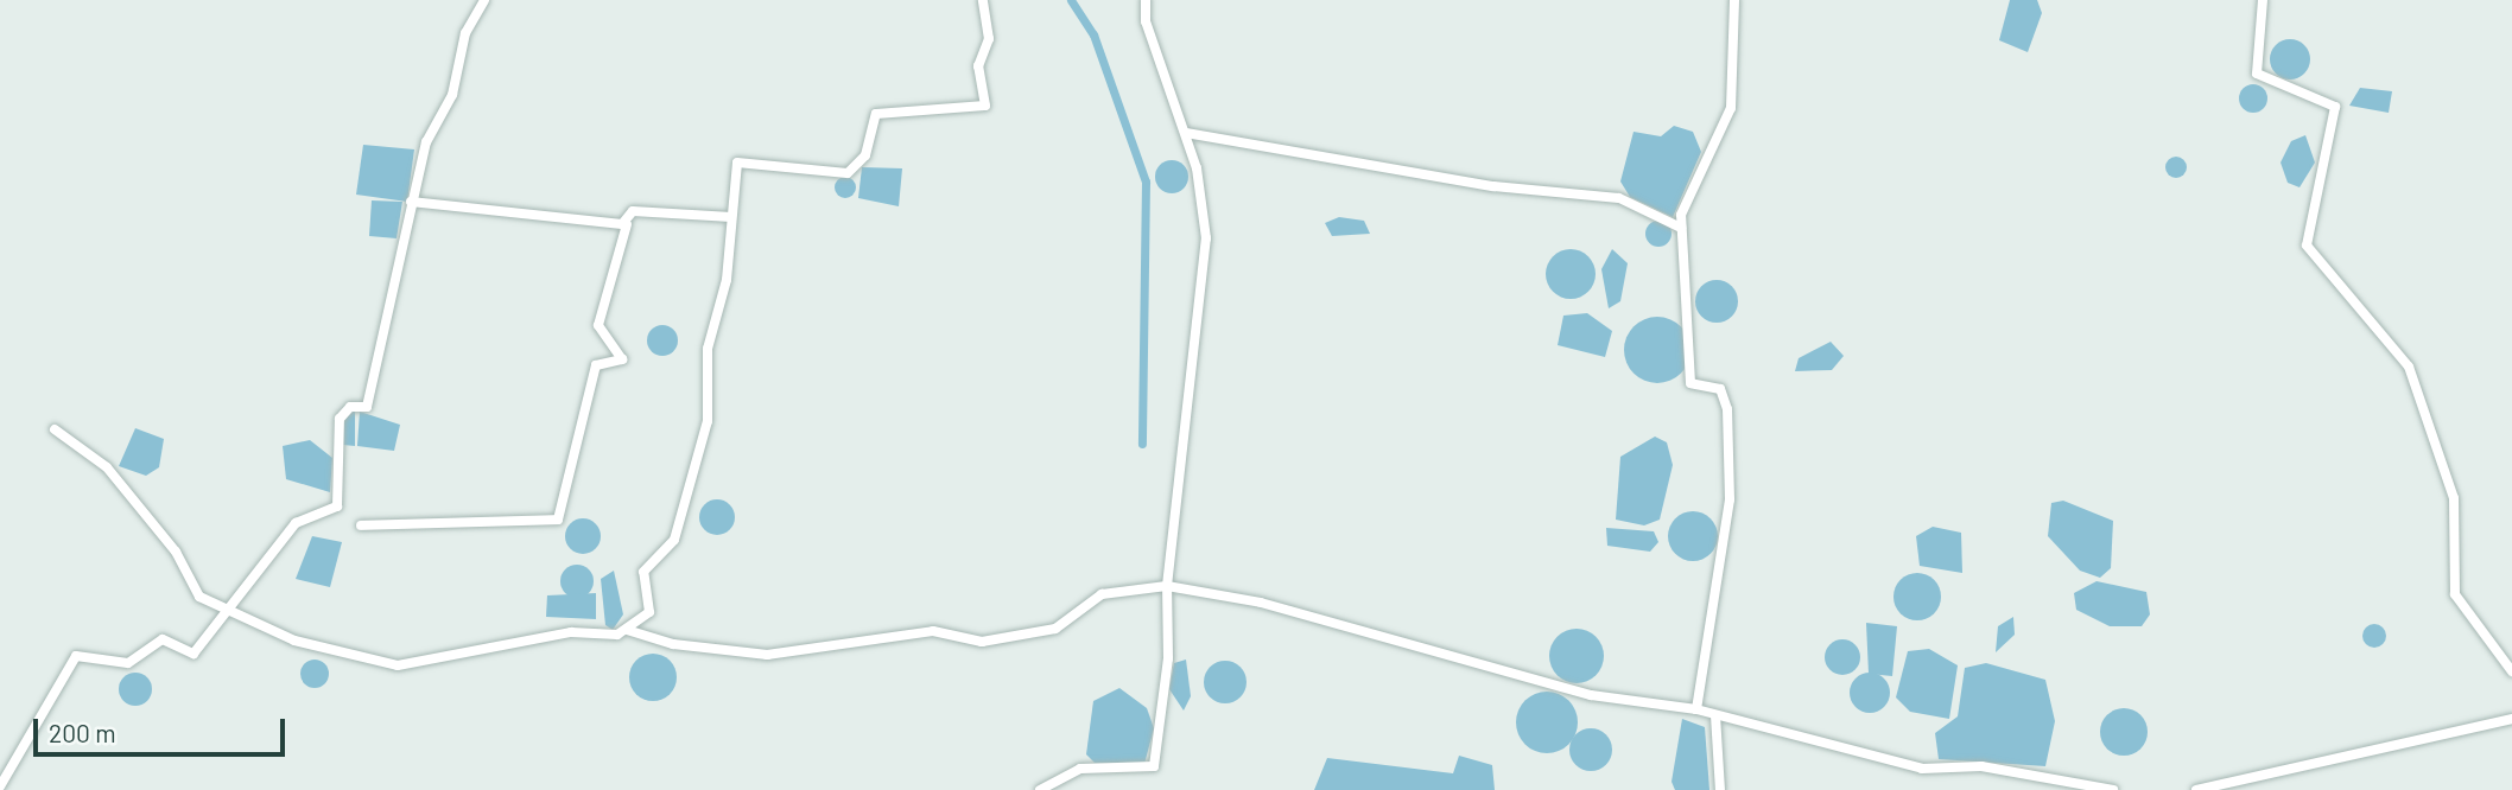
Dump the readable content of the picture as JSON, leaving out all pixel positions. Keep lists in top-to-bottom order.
{
  "scale_bar": "200 m"
}
